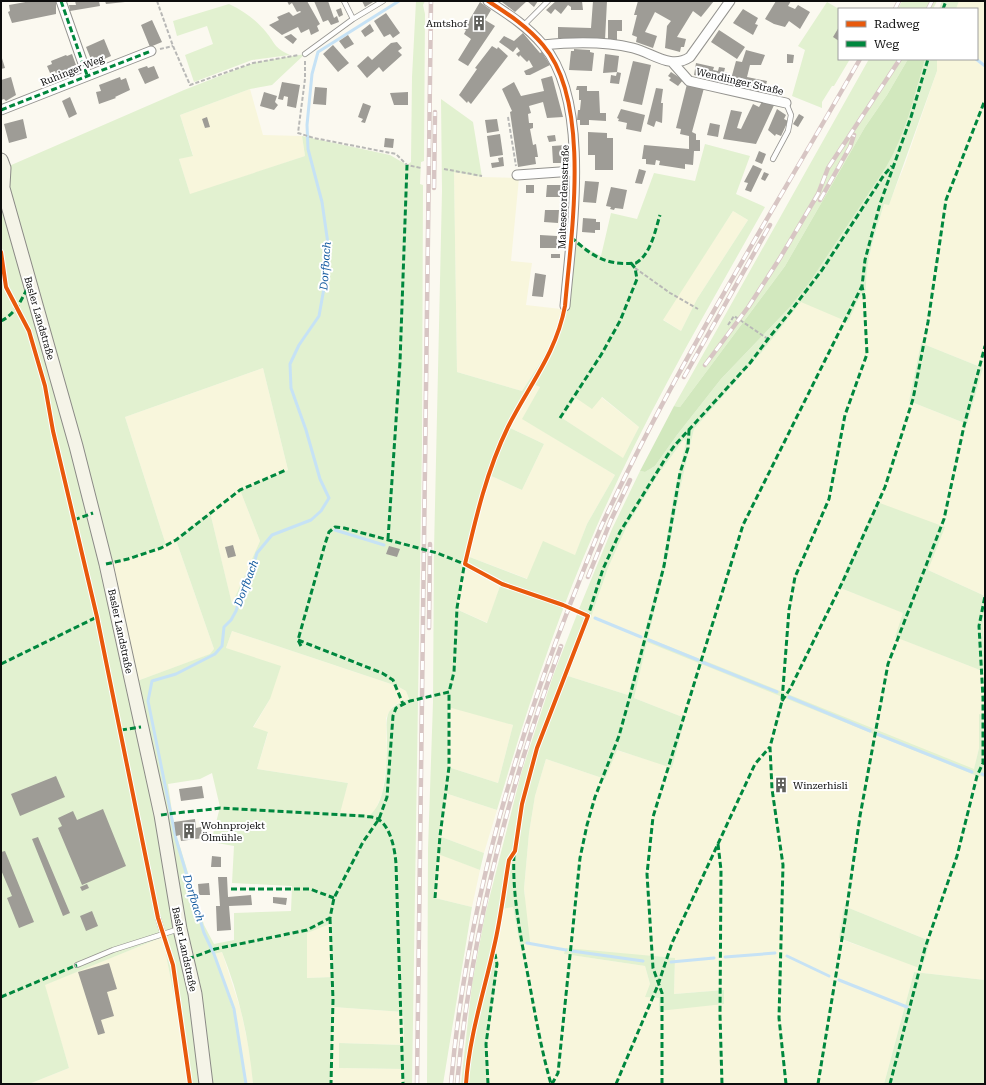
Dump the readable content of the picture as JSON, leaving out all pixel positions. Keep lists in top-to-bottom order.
{
  "streets": {
    "street": [
      "Ruhinger Weg",
      "Wendlinger Straße",
      "Malteserordensstraße",
      "Basler Landstraße"
    ]
  },
  "crossings": [
    ["Wendlinger Straße", "Malteserordensstraße"]
  ],
  "water": ["Dorfbach"],
  "places": {
    "building": ["Amtshof", "Winzerhisli", "Wohnprojekt Ölmühle"]
  },
  "legend": ["Radweg", "Weg"]
}
